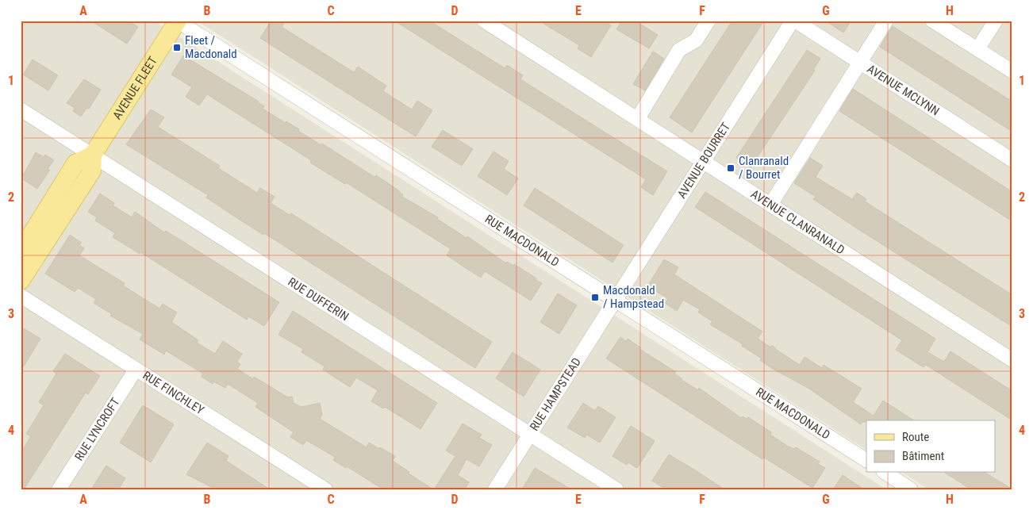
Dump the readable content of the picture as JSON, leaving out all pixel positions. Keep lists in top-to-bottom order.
{
  "streets": {
    "main road": ["AVENUE FLEET"],
    "street": [
      "AVENUE MCLYNN",
      "AVENUE BOURRET",
      "AVENUE CLANRANALD",
      "RUE MACDONALD",
      "RUE DUFFERIN",
      "RUE FINCHLEY",
      "RUE HAMPSTEAD",
      "RUE LYNCROFT"
    ]
  },
  "crossings": [
    ["AVENUE FLEET", "RUE MACDONALD"],
    ["AVENUE FLEET", "RUE DUFFERIN"],
    ["AVENUE MCLYNN", "AVENUE BOURRET"],
    ["AVENUE BOURRET", "AVENUE CLANRANALD"],
    ["AVENUE BOURRET", "RUE MACDONALD"],
    ["AVENUE BOURRET", "RUE HAMPSTEAD"],
    ["RUE MACDONALD", "RUE HAMPSTEAD"],
    ["RUE DUFFERIN", "RUE HAMPSTEAD"],
    ["RUE FINCHLEY", "RUE LYNCROFT"]
  ],
  "places": {
    "transit": ["Fleet / Macdonald", "Clanranald / Bourret", "Macdonald / Hampstead"]
  },
  "legend": ["Route", "Bâtiment"],
  "grid": {
    "columns": [
      "A",
      "B",
      "C",
      "D",
      "E",
      "F",
      "G",
      "H"
    ],
    "rows": [
      "1",
      "2",
      "3",
      "4"
    ]
  }
}
